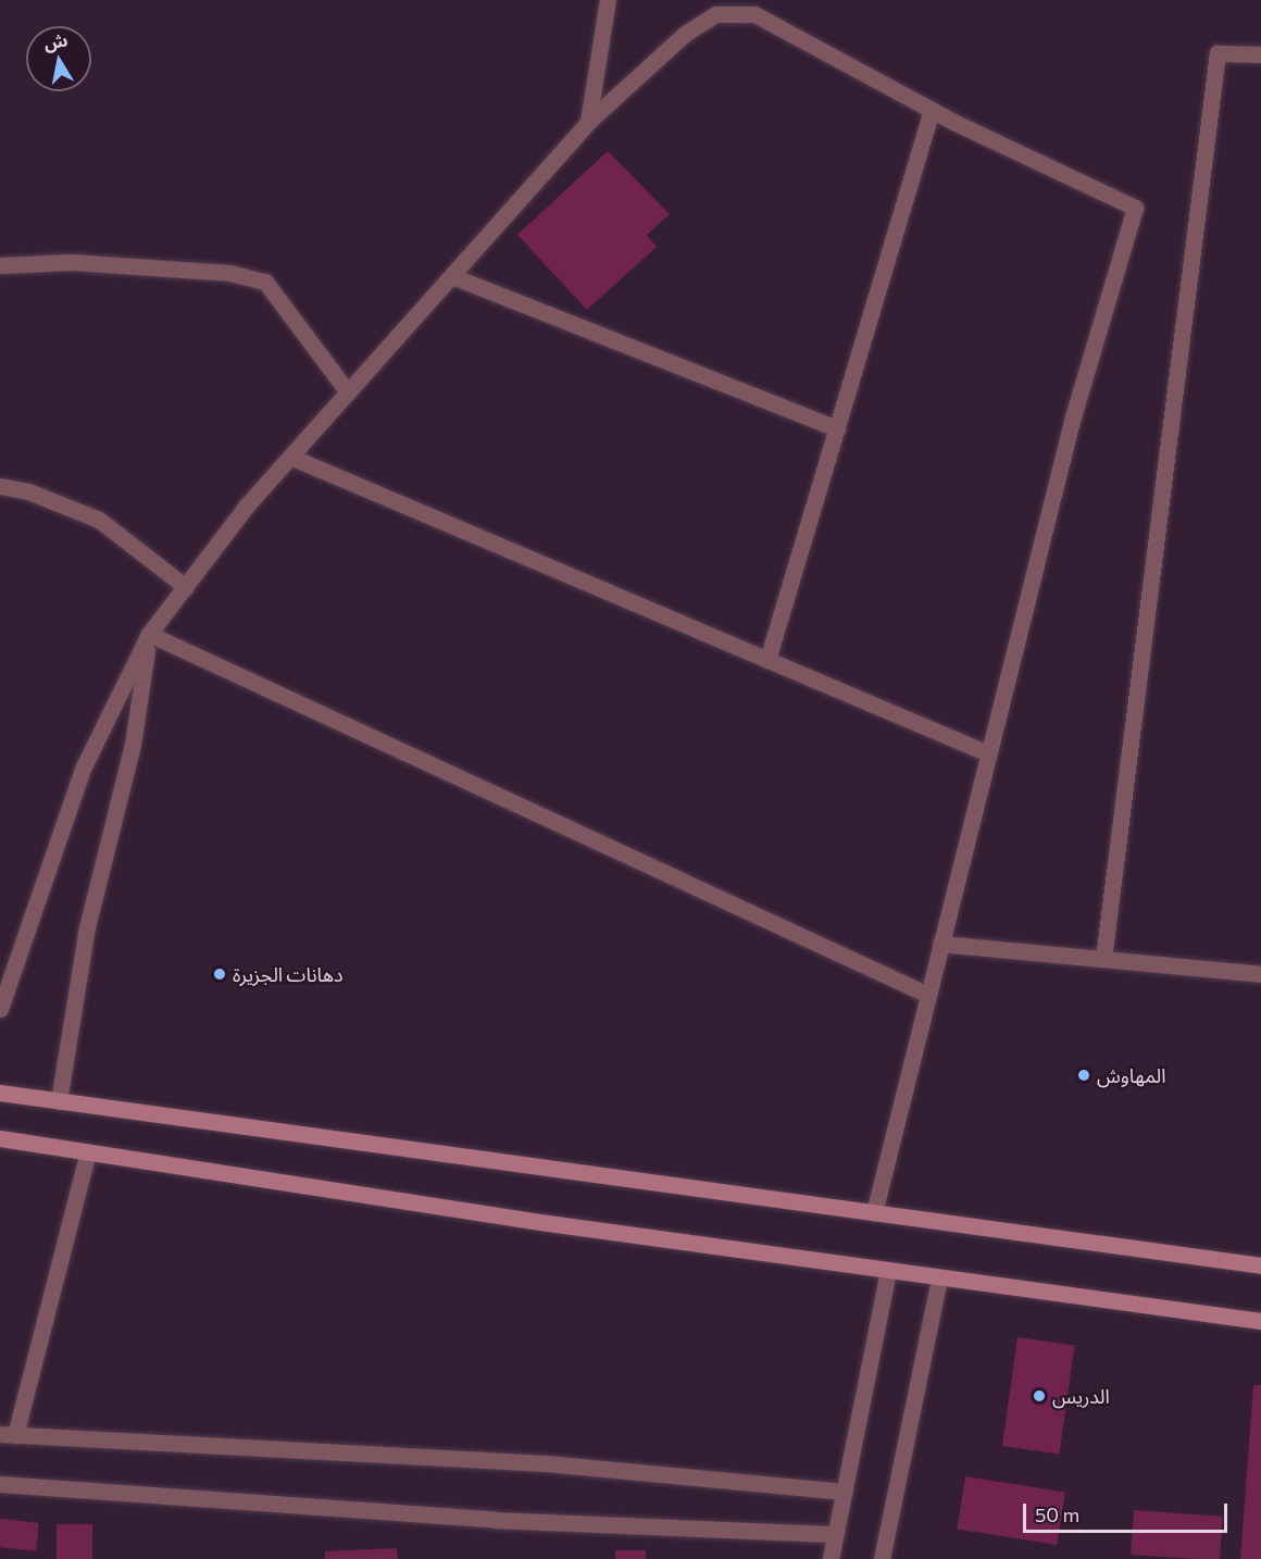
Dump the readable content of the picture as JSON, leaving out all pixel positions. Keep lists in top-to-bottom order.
{
  "places": ["دهانات الجزيرة", "المهاوش", "الدريس"],
  "scale_bar": "50 m",
  "north": "top"
}
